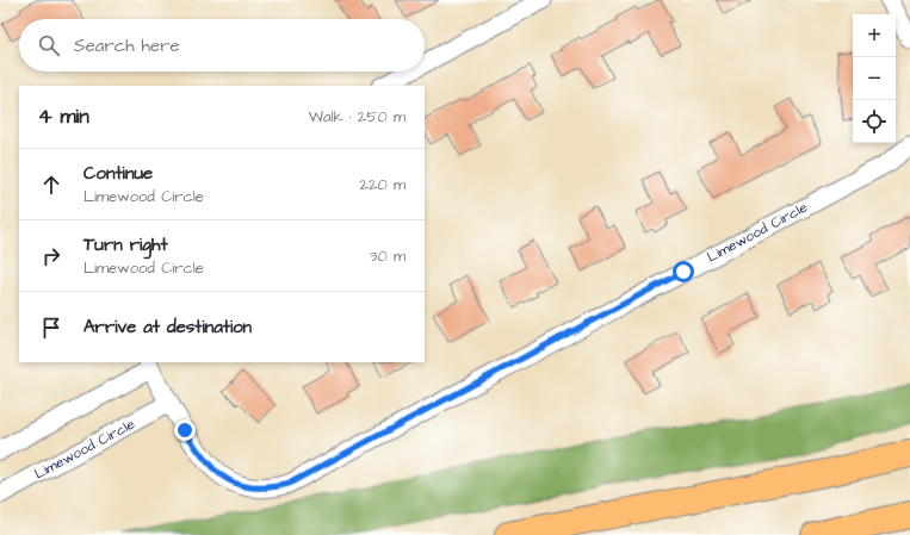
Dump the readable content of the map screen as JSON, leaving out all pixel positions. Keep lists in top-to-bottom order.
{
  "streets": {
    "street": ["Limewood Circle"]
  },
  "page": {
    "map_buttons": ["+", "−"],
    "search": "Search here",
    "heading": ["4 min", "Walk · 250 m"],
    "list": [
      ["Continue", "Limewood Circle", "220 m"],
      ["Turn right", "Limewood Circle", "30 m"],
      "Arrive at destination"
    ]
  }
}
